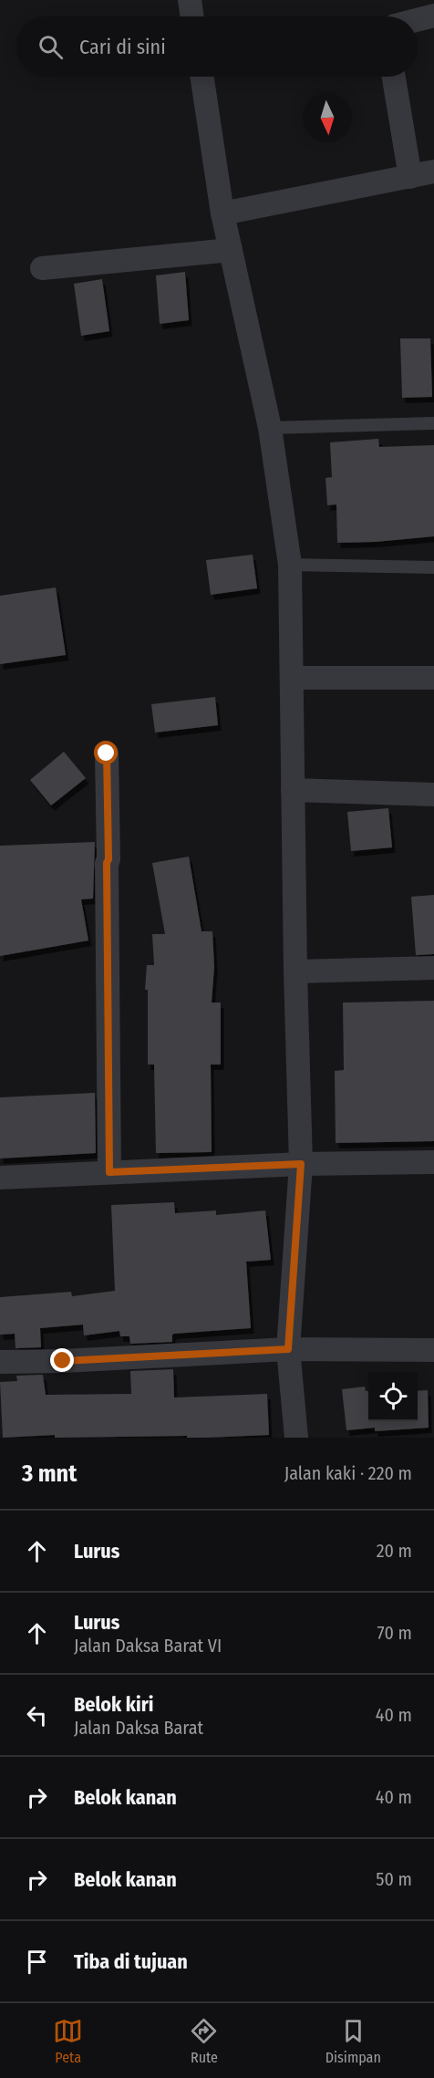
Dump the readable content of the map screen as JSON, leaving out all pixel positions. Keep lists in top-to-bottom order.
{
  "north": "bottom",
  "page": {
    "search": "Cari di sini",
    "heading": ["3 mnt", "Jalan kaki · 220 m"],
    "list": [
      ["Lurus", "20 m"],
      ["Lurus", "Jalan Daksa Barat VI", "70 m"],
      ["Belok kiri", "Jalan Daksa Barat", "40 m"],
      ["Belok kanan", "40 m"],
      ["Belok kanan", "50 m"],
      "Tiba di tujuan"
    ],
    "nav": ["Peta", "Rute", "Disimpan"]
  }
}
